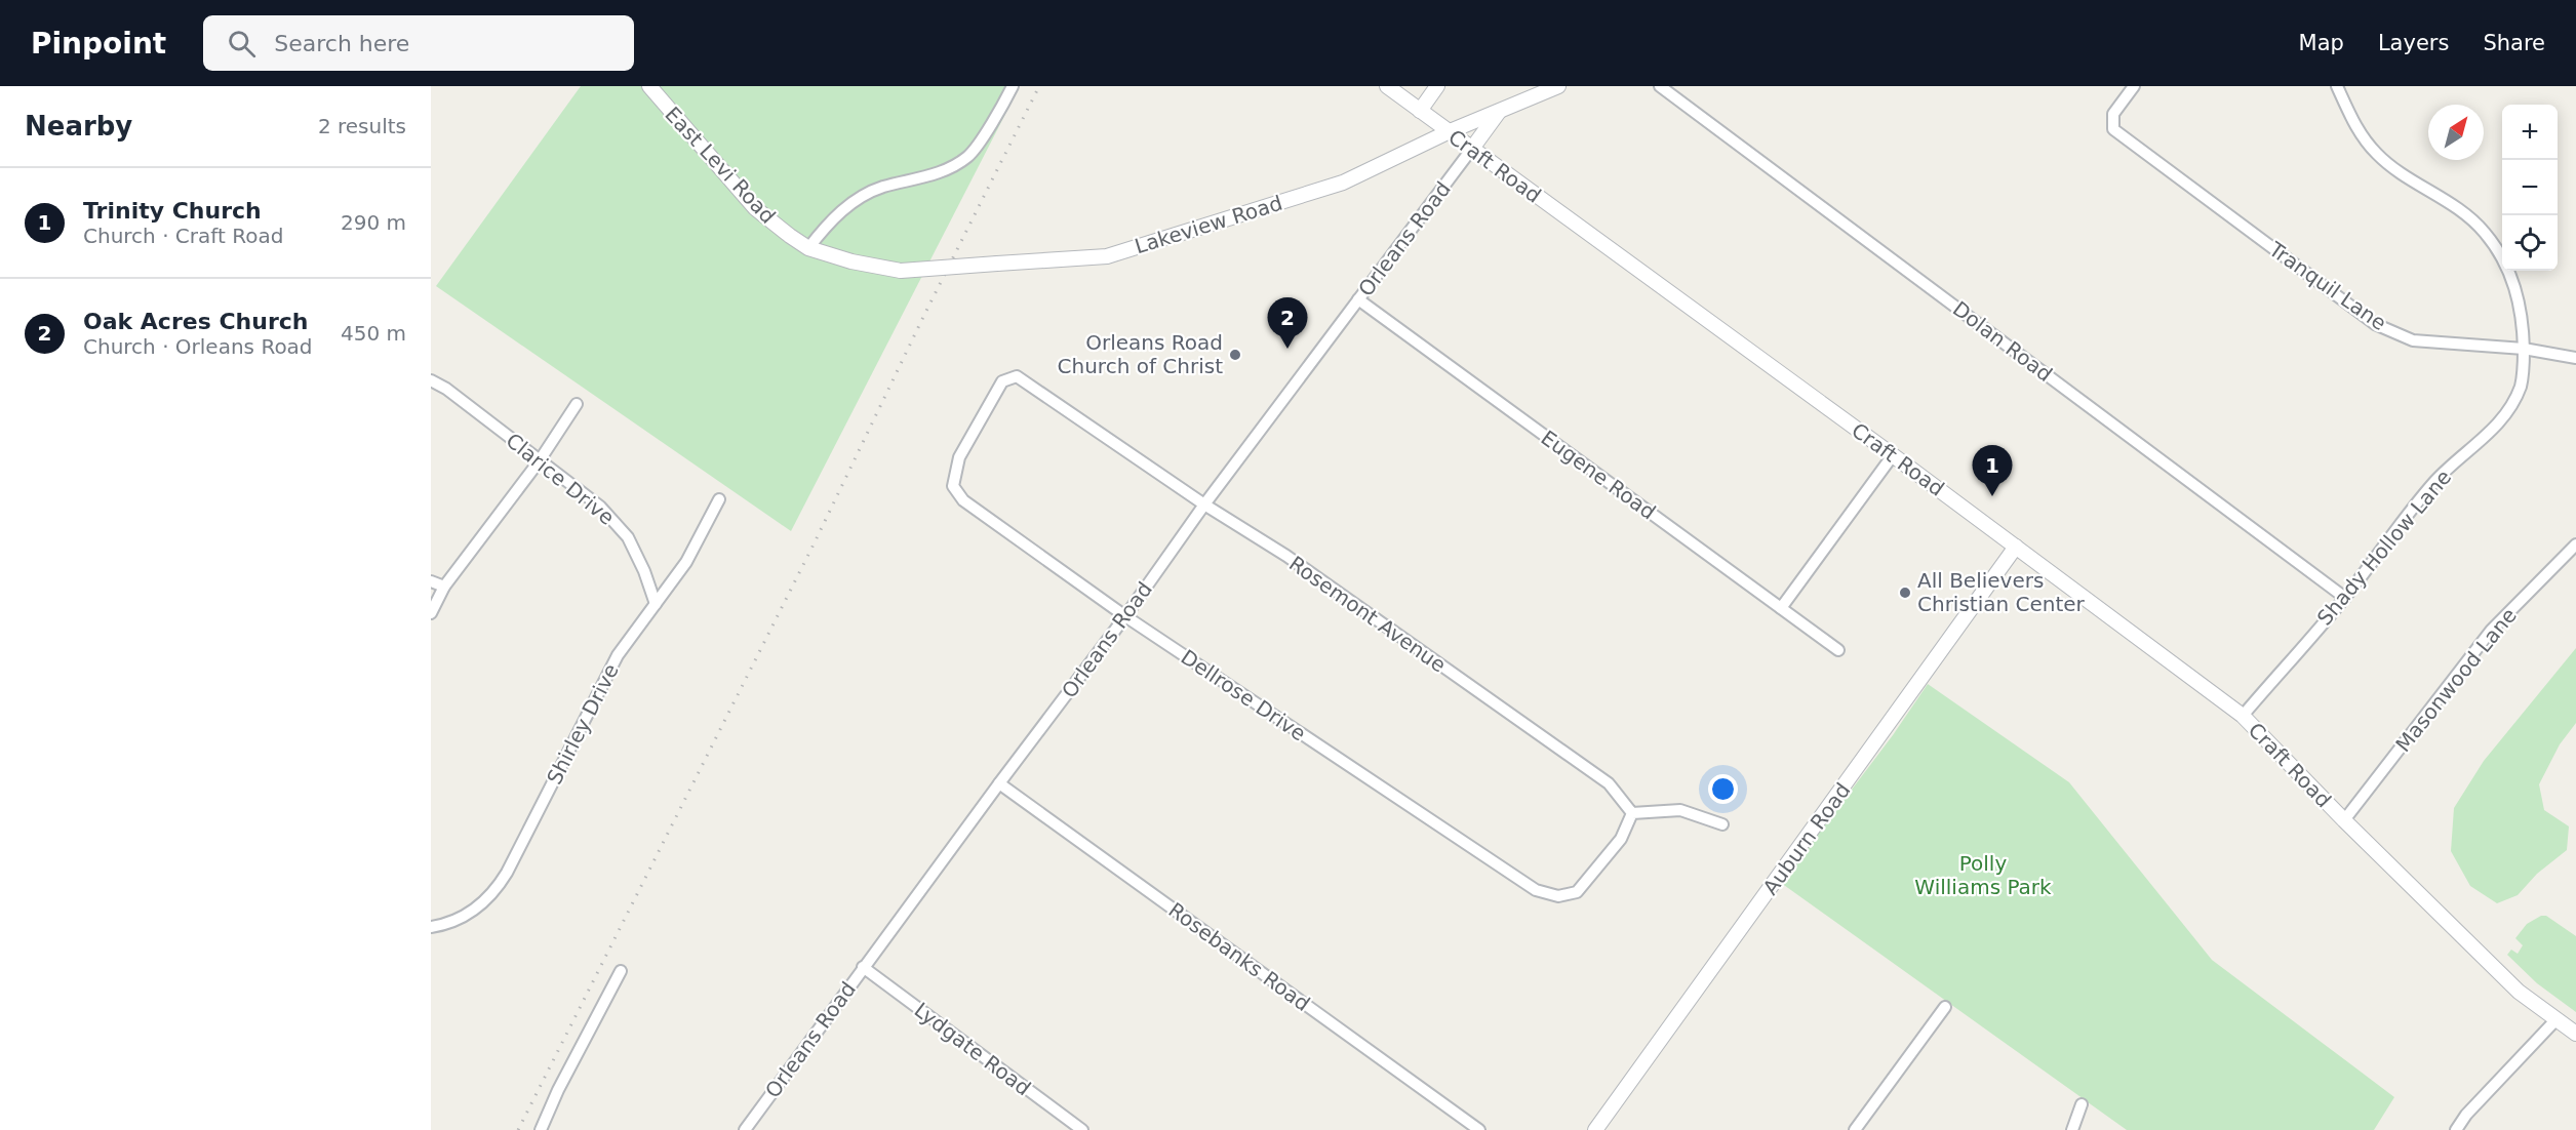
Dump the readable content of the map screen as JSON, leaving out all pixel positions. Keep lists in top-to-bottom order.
{
  "streets": {
    "street": [
      "East Levi Road",
      "Craft Road",
      "Lakeview Road",
      "Orleans Road",
      "Tranquil Lane",
      "Dolan Road",
      "Eugene Road",
      "Clarice Drive",
      "Shady Hollow Lane",
      "Rosemont Avenue",
      "Masonwood Lane",
      "Dellrose Drive",
      "Shirley Drive",
      "Auburn Road",
      "Rosebanks Road",
      "Lydgate Road"
    ]
  },
  "crossings": [
    ["East Levi Road", "Lakeview Road"],
    ["Craft Road", "Lakeview Road"],
    ["Craft Road", "Orleans Road"],
    ["Craft Road", "Shady Hollow Lane"],
    ["Craft Road", "Masonwood Lane"],
    ["Craft Road", "Auburn Road"],
    ["Orleans Road", "Eugene Road"],
    ["Orleans Road", "Rosemont Avenue"],
    ["Orleans Road", "Dellrose Drive"],
    ["Orleans Road", "Rosebanks Road"],
    ["Orleans Road", "Lydgate Road"],
    ["Tranquil Lane", "Shady Hollow Lane"],
    ["Dolan Road", "Shady Hollow Lane"],
    ["Clarice Drive", "Shirley Drive"],
    ["Rosemont Avenue", "Dellrose Drive"]
  ],
  "parks": ["Polly Williams Park"],
  "places": ["Orleans Road Church of Christ", "All Believers Christian Center"],
  "north": "top right",
  "page": {
    "header": "Pinpoint",
    "search": "Search here",
    "nav": ["Map", "Layers", "Share"],
    "heading": ["Nearby", "2 results"],
    "map_buttons": ["+", "−"],
    "list": [
      {
        "mark": "1",
        "name": "Trinity Church",
        "note": "Church · Craft Road",
        "value": "290 m"
      },
      {
        "mark": "2",
        "name": "Oak Acres Church",
        "note": "Church · Orleans Road",
        "value": "450 m"
      }
    ],
    "pins": ["2", "1"]
  }
}
